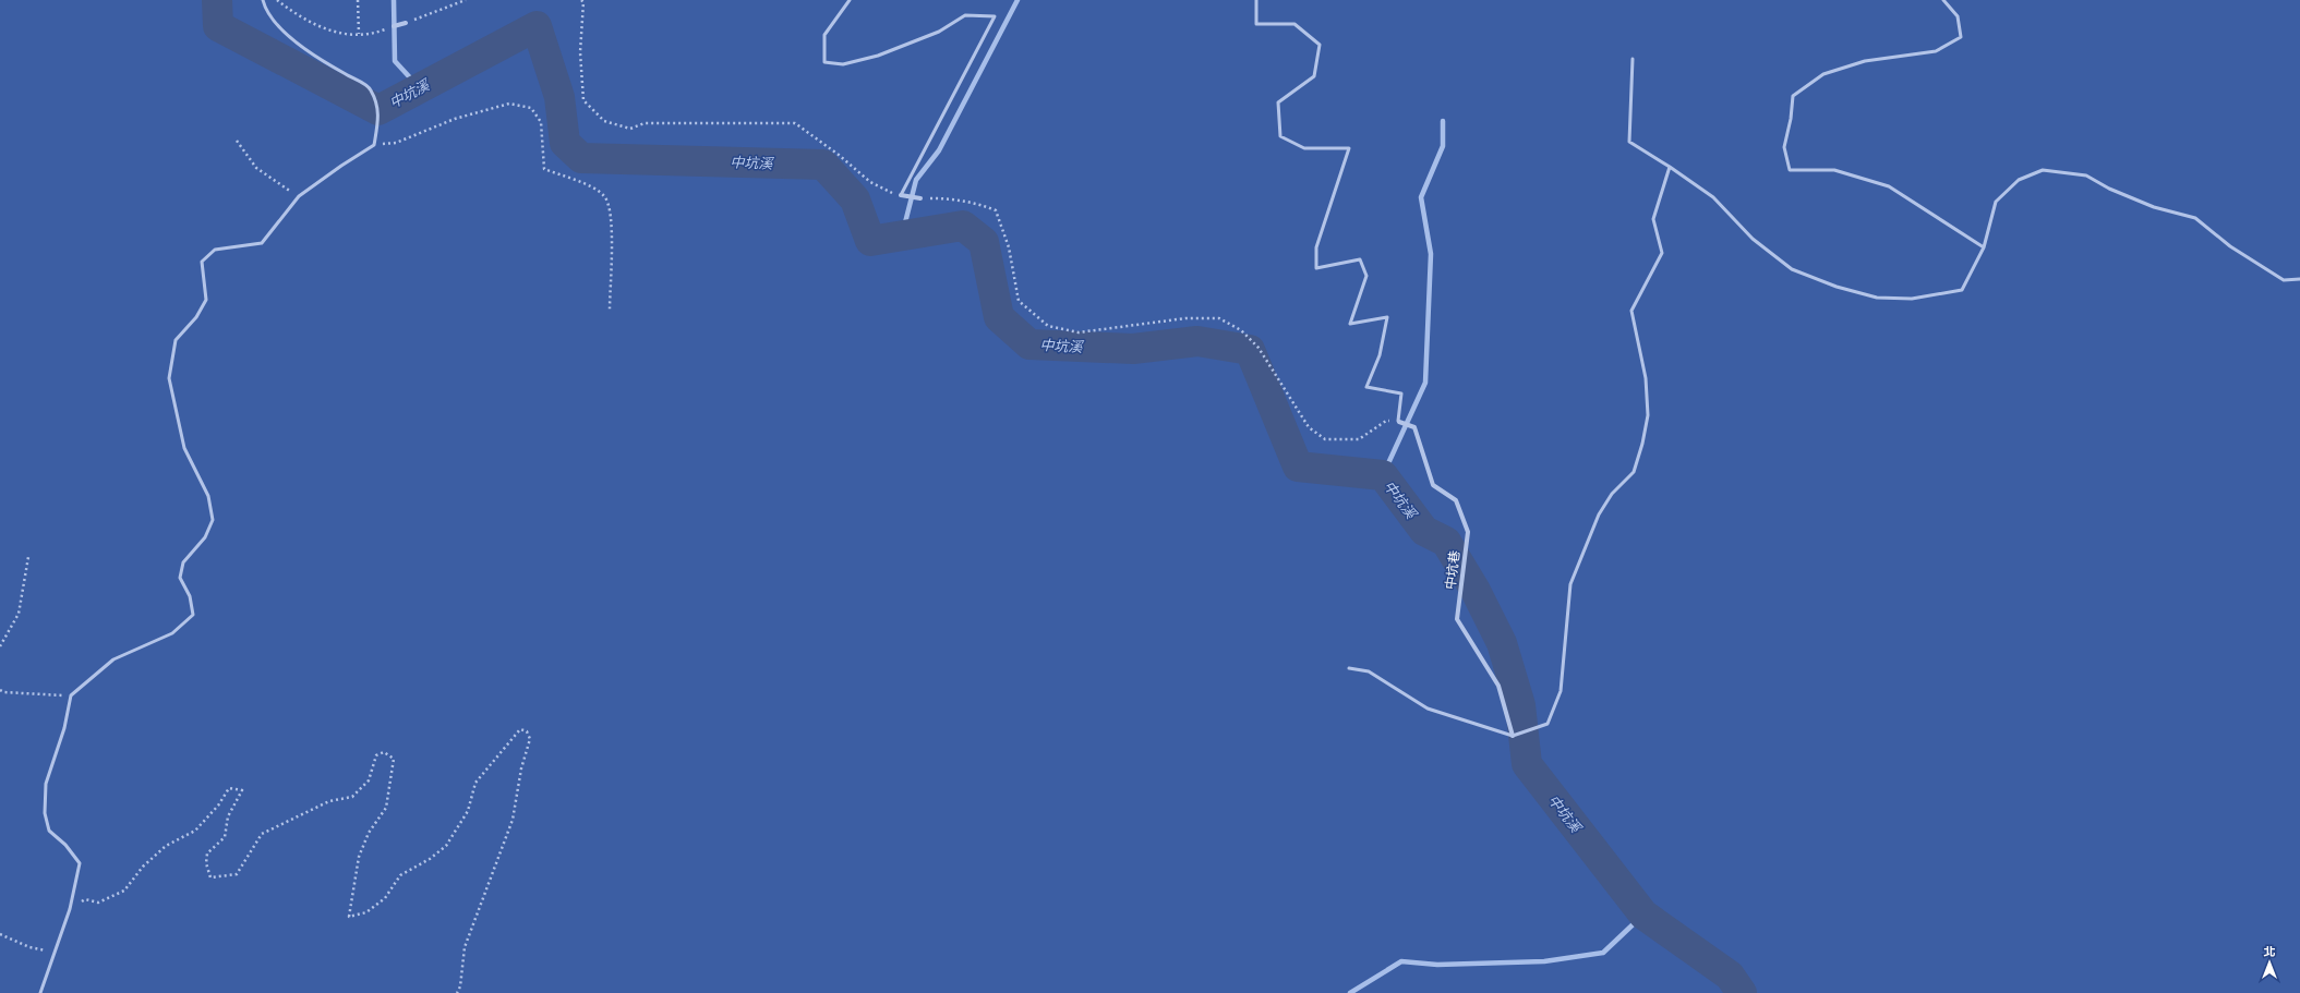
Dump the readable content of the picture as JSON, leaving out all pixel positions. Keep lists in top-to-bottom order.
{
  "streets": {
    "street": ["中坑巷"]
  },
  "water": ["中坑溪"],
  "north": "top"
}
